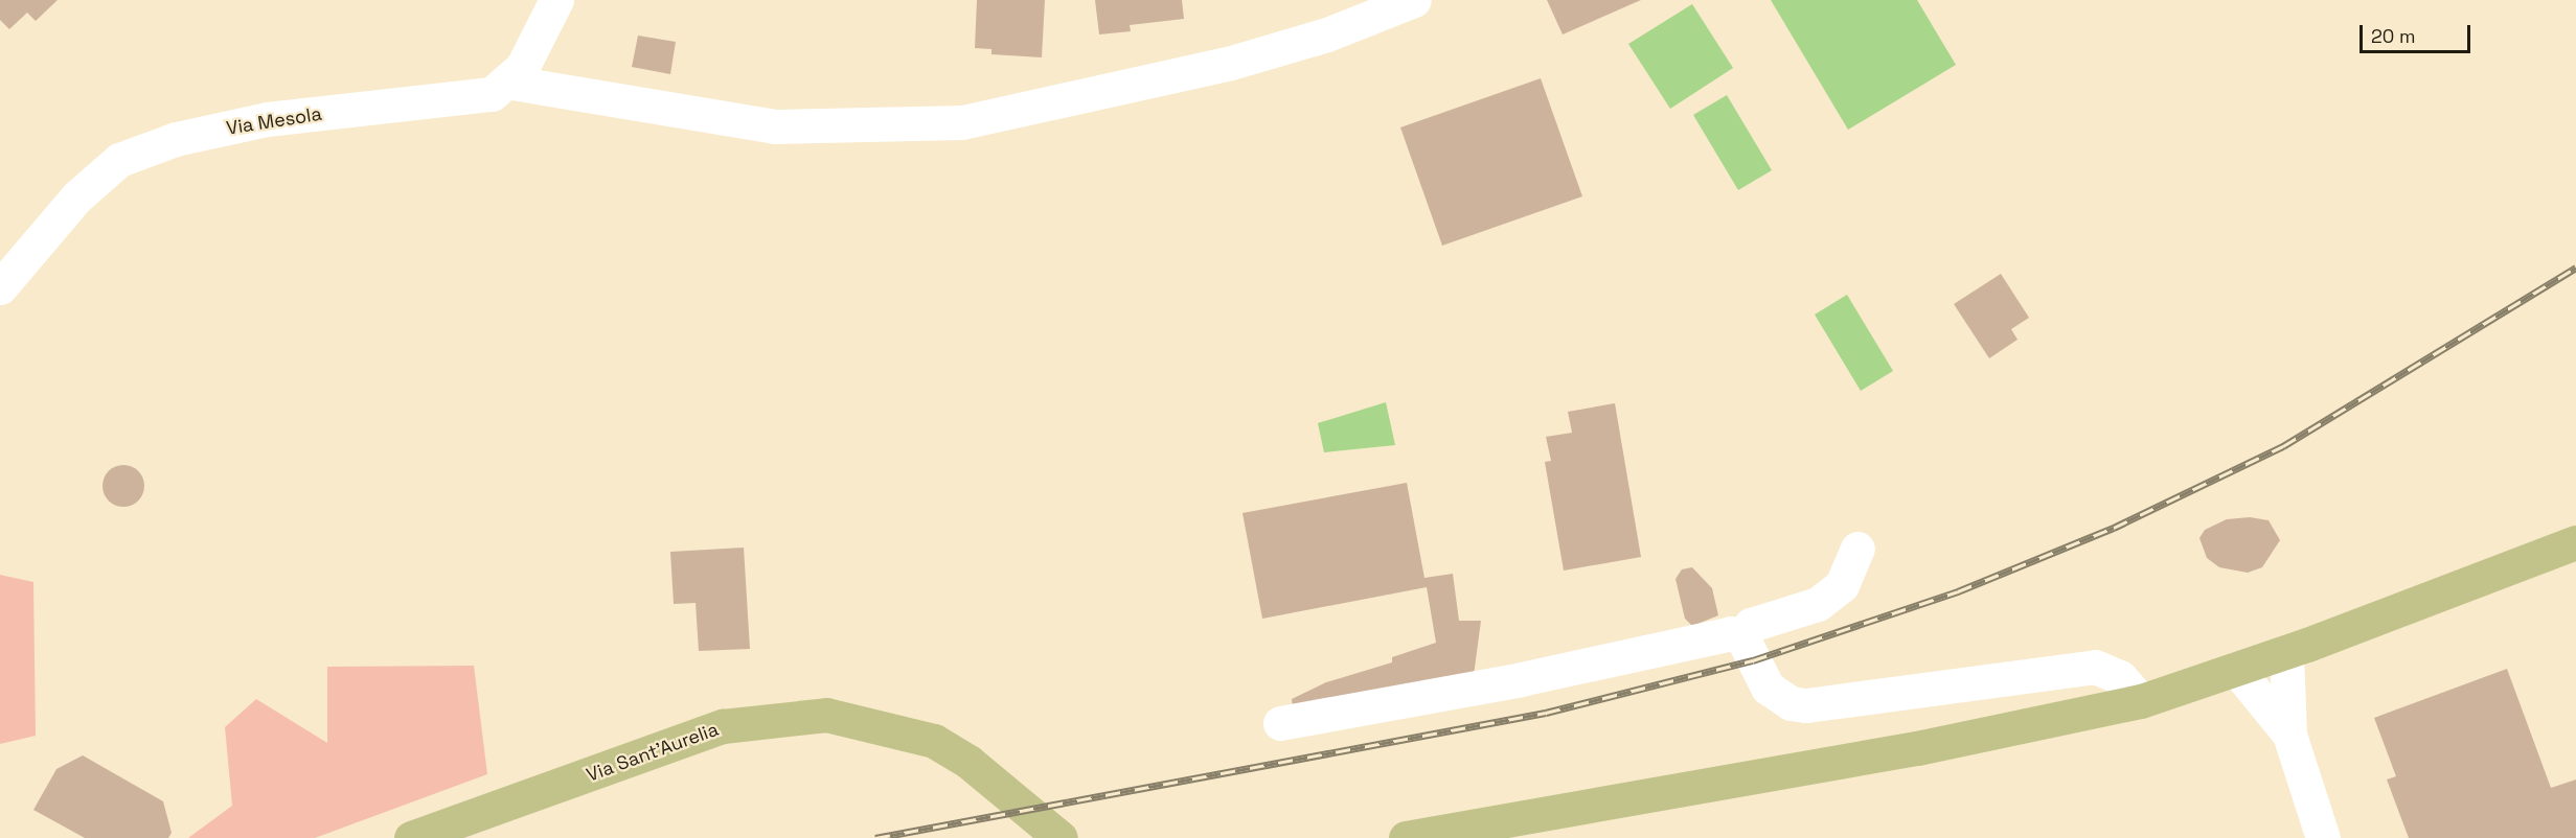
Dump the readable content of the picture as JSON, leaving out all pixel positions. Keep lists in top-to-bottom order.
{
  "streets": {
    "main road": ["Via Sant'Aurelia"],
    "street": ["Via Mesola"]
  },
  "scale_bar": "20 m"
}
